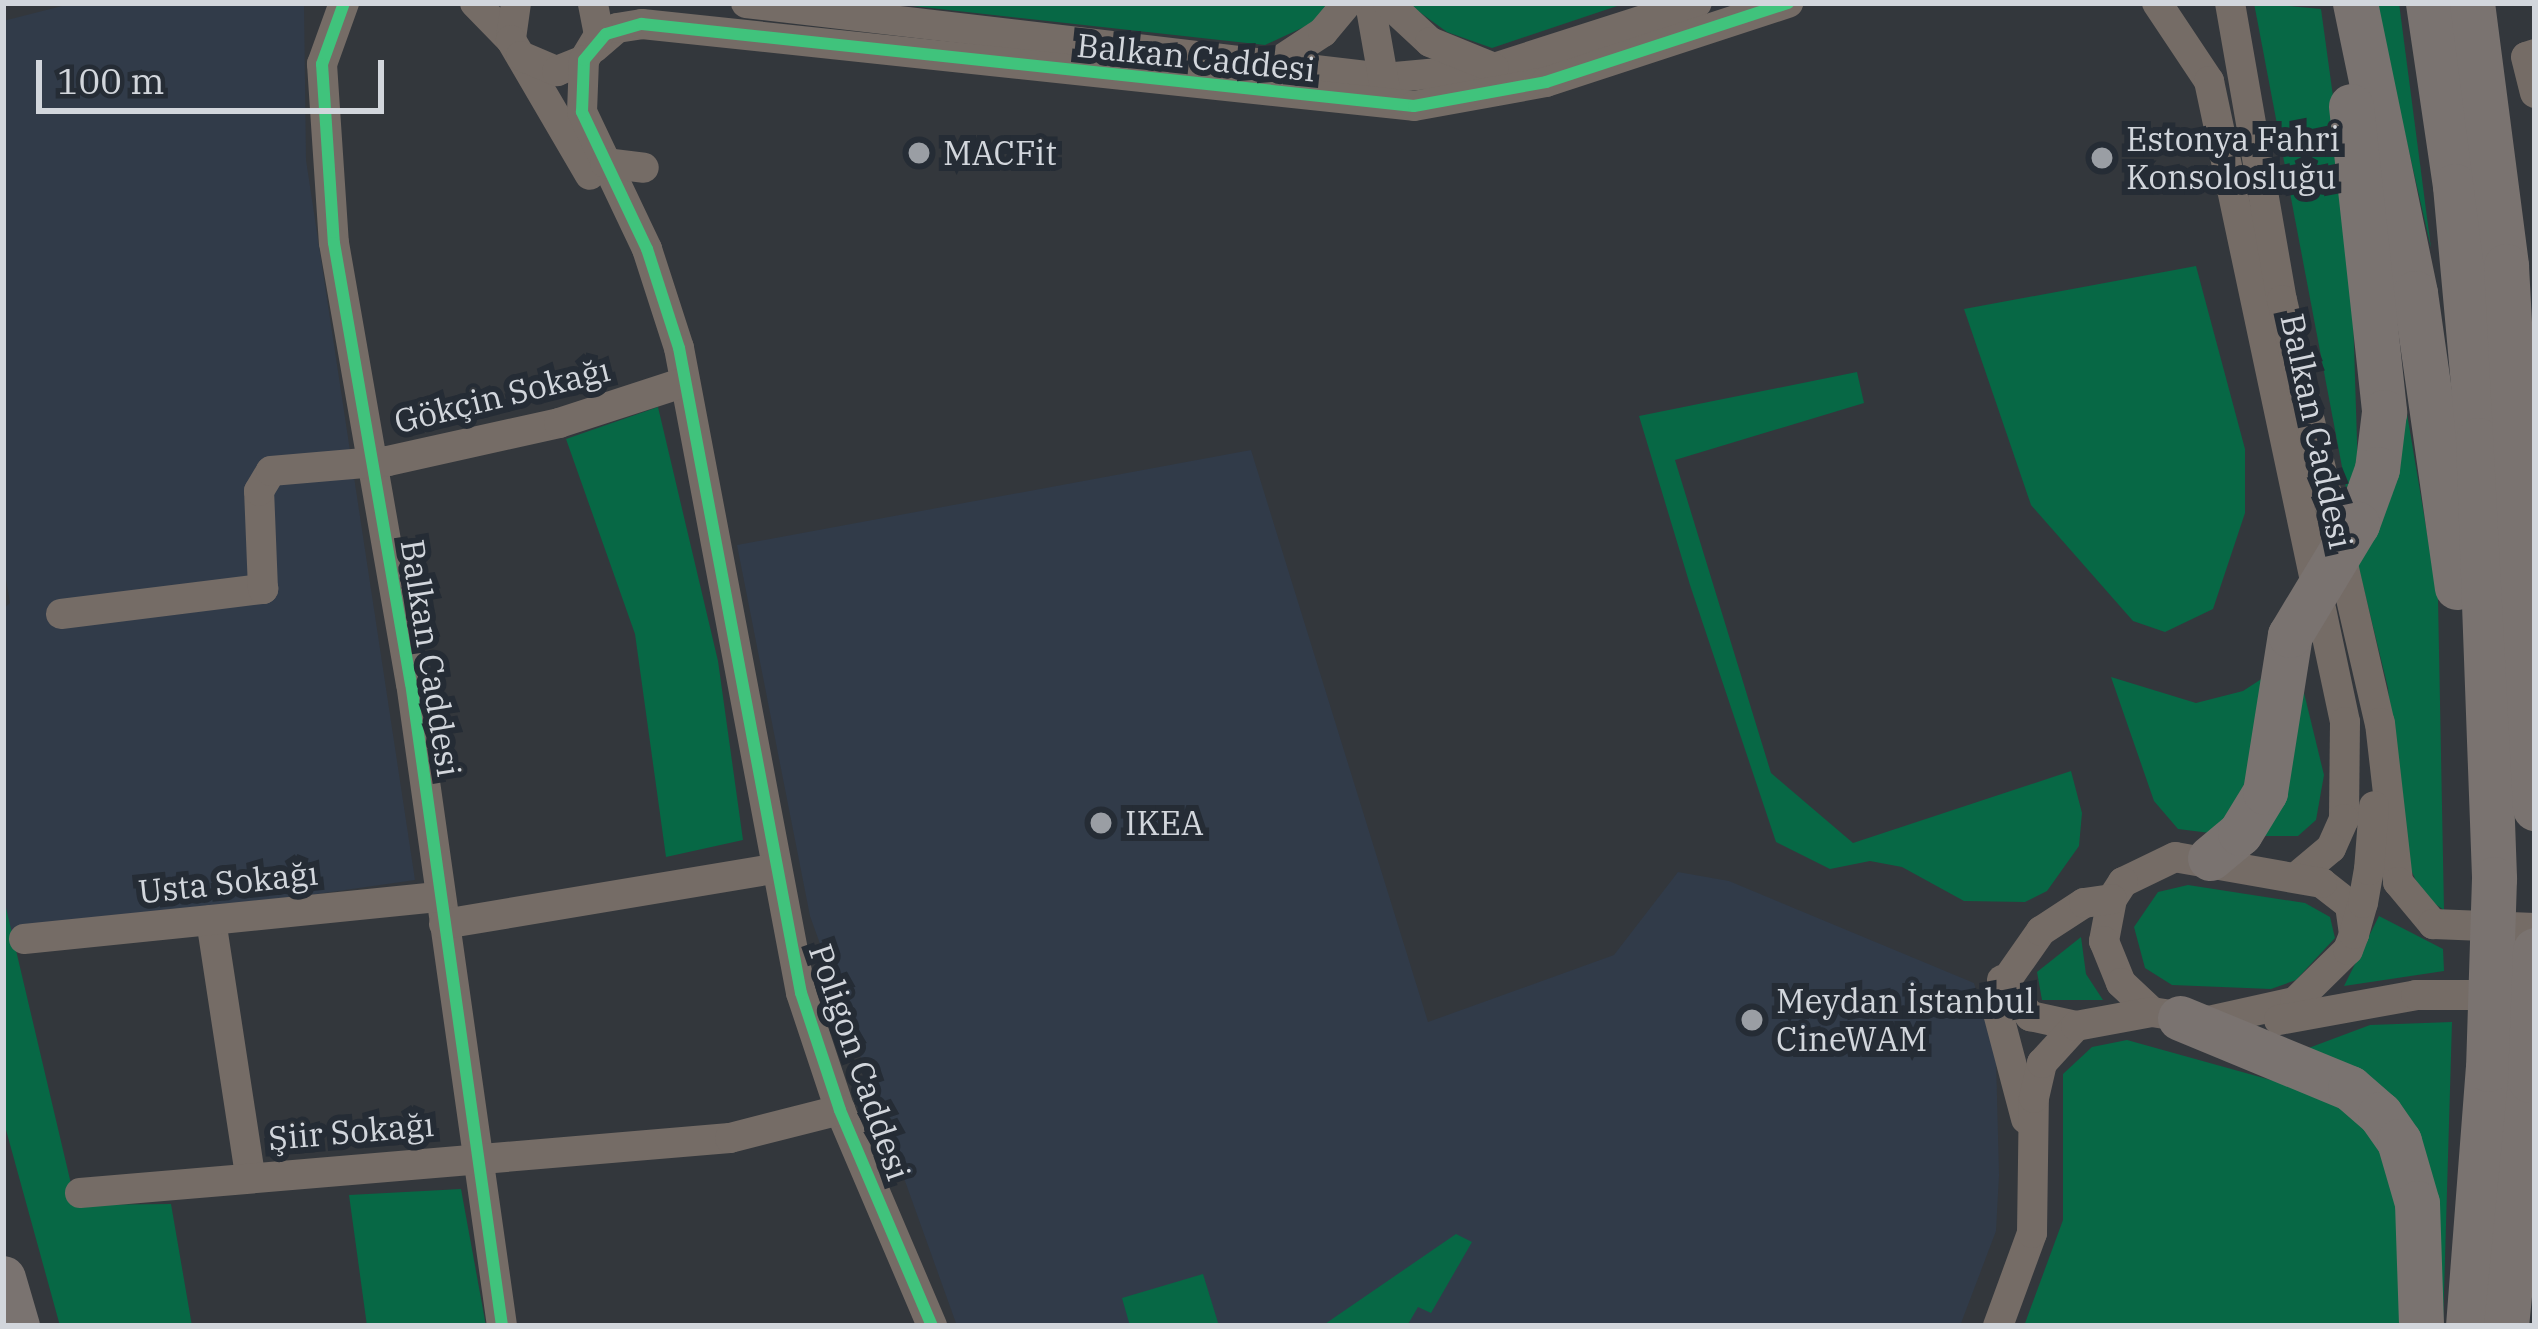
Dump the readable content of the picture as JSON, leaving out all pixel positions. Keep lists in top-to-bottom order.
{
  "streets": {
    "street": [
      "Balkan Caddesi",
      "Gökçin Sokağı",
      "Usta Sokağı",
      "Poligon Caddesi",
      "Şiir Sokağı"
    ]
  },
  "crossings": [
    ["Balkan Caddesi", "Gökçin Sokağı"],
    ["Balkan Caddesi", "Usta Sokağı"],
    ["Balkan Caddesi", "Şiir Sokağı"],
    ["Gökçin Sokağı", "Poligon Caddesi"],
    ["Usta Sokağı", "Poligon Caddesi"],
    ["Poligon Caddesi", "Şiir Sokağı"]
  ],
  "places": [
    "MACFit",
    "Estonya Fahri Konsolosluğu",
    "IKEA",
    "Meydan İstanbul CineWAM"
  ],
  "scale_bar": "100 m"
}
